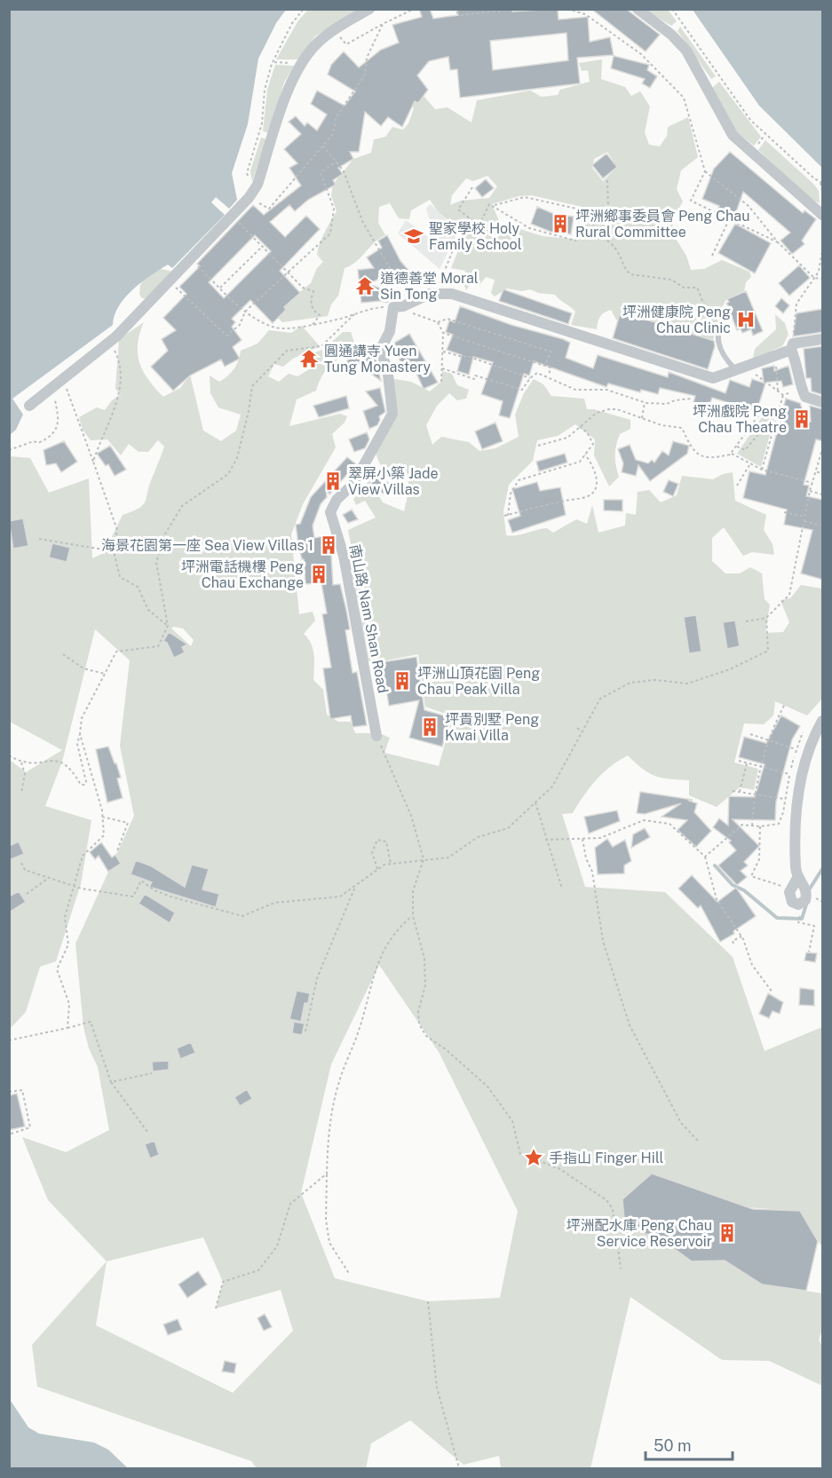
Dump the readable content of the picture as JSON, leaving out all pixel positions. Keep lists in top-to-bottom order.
{
  "streets": {
    "street": ["南山路 Nam Shan Road"]
  },
  "places": {
    "building": [
      "坪洲鄉事委員會 Peng Chau Rural Committee",
      "坪洲戲院 Peng Chau Theatre",
      "翠屏小築 Jade View Villas",
      "海景花園第一座 Sea View Villas 1",
      "坪洲電話機樓 Peng Chau Exchange",
      "坪洲山頂花園 Peng Chau Peak Villa",
      "坪貴別墅 Peng Kwai Villa",
      "坪洲配水庫 Peng Chau Service Reservoir"
    ],
    "school or university": ["聖家學校 Holy Family School"],
    "temple": ["道德善堂 Moral Sin Tong", "圓通講寺 Yuen Tung Monastery"],
    "hospital": ["坪洲健康院 Peng Chau Clinic"],
    "place": ["手指山 Finger Hill"]
  },
  "scale_bar": "50 m"
}
